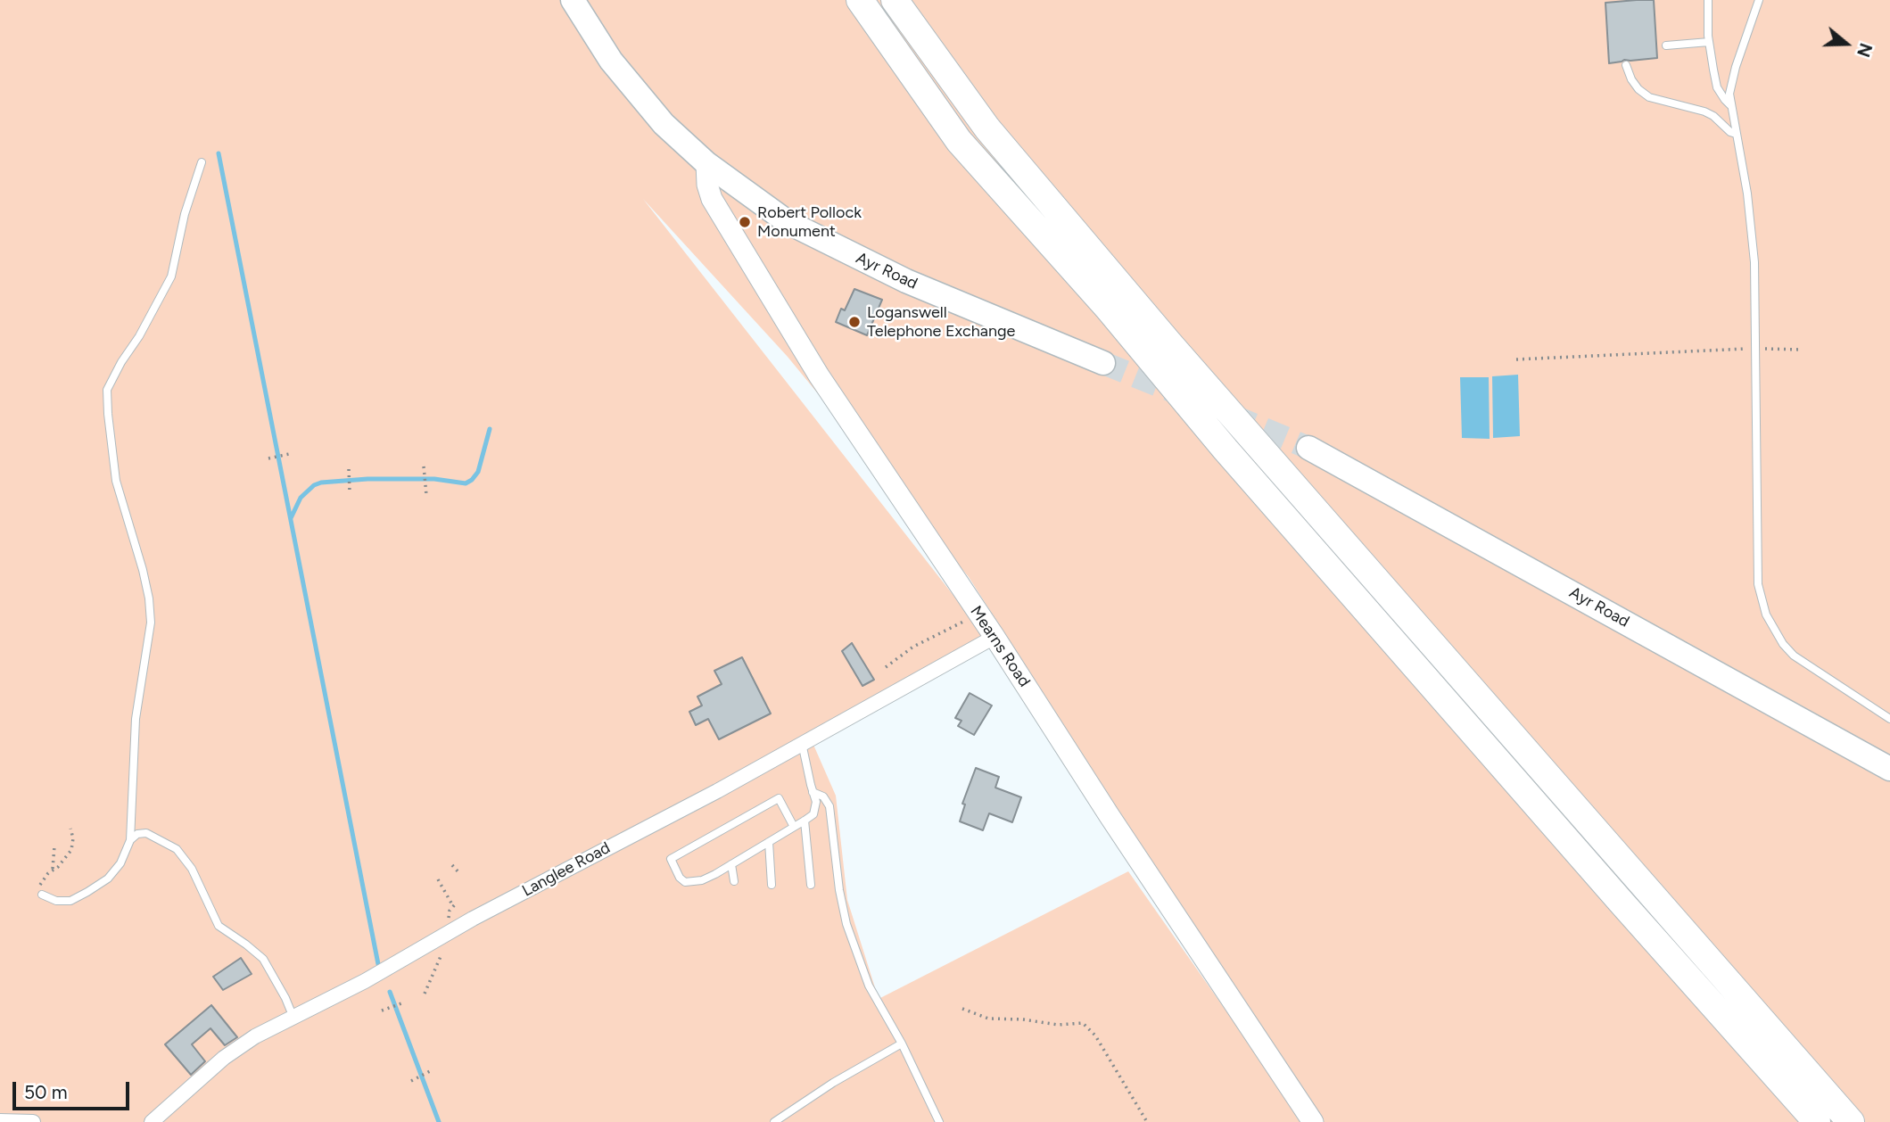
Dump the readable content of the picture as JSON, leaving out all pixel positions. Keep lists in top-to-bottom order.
{
  "streets": {
    "main road": ["Ayr Road"],
    "street": ["Mearns Road", "Langlee Road"]
  },
  "crossings": [
    ["Ayr Road", "Mearns Road"],
    ["Mearns Road", "Langlee Road"]
  ],
  "places": ["Robert Pollock Monument", "Loganswell Telephone Exchange"],
  "scale_bar": "50 m",
  "north": "right"
}
